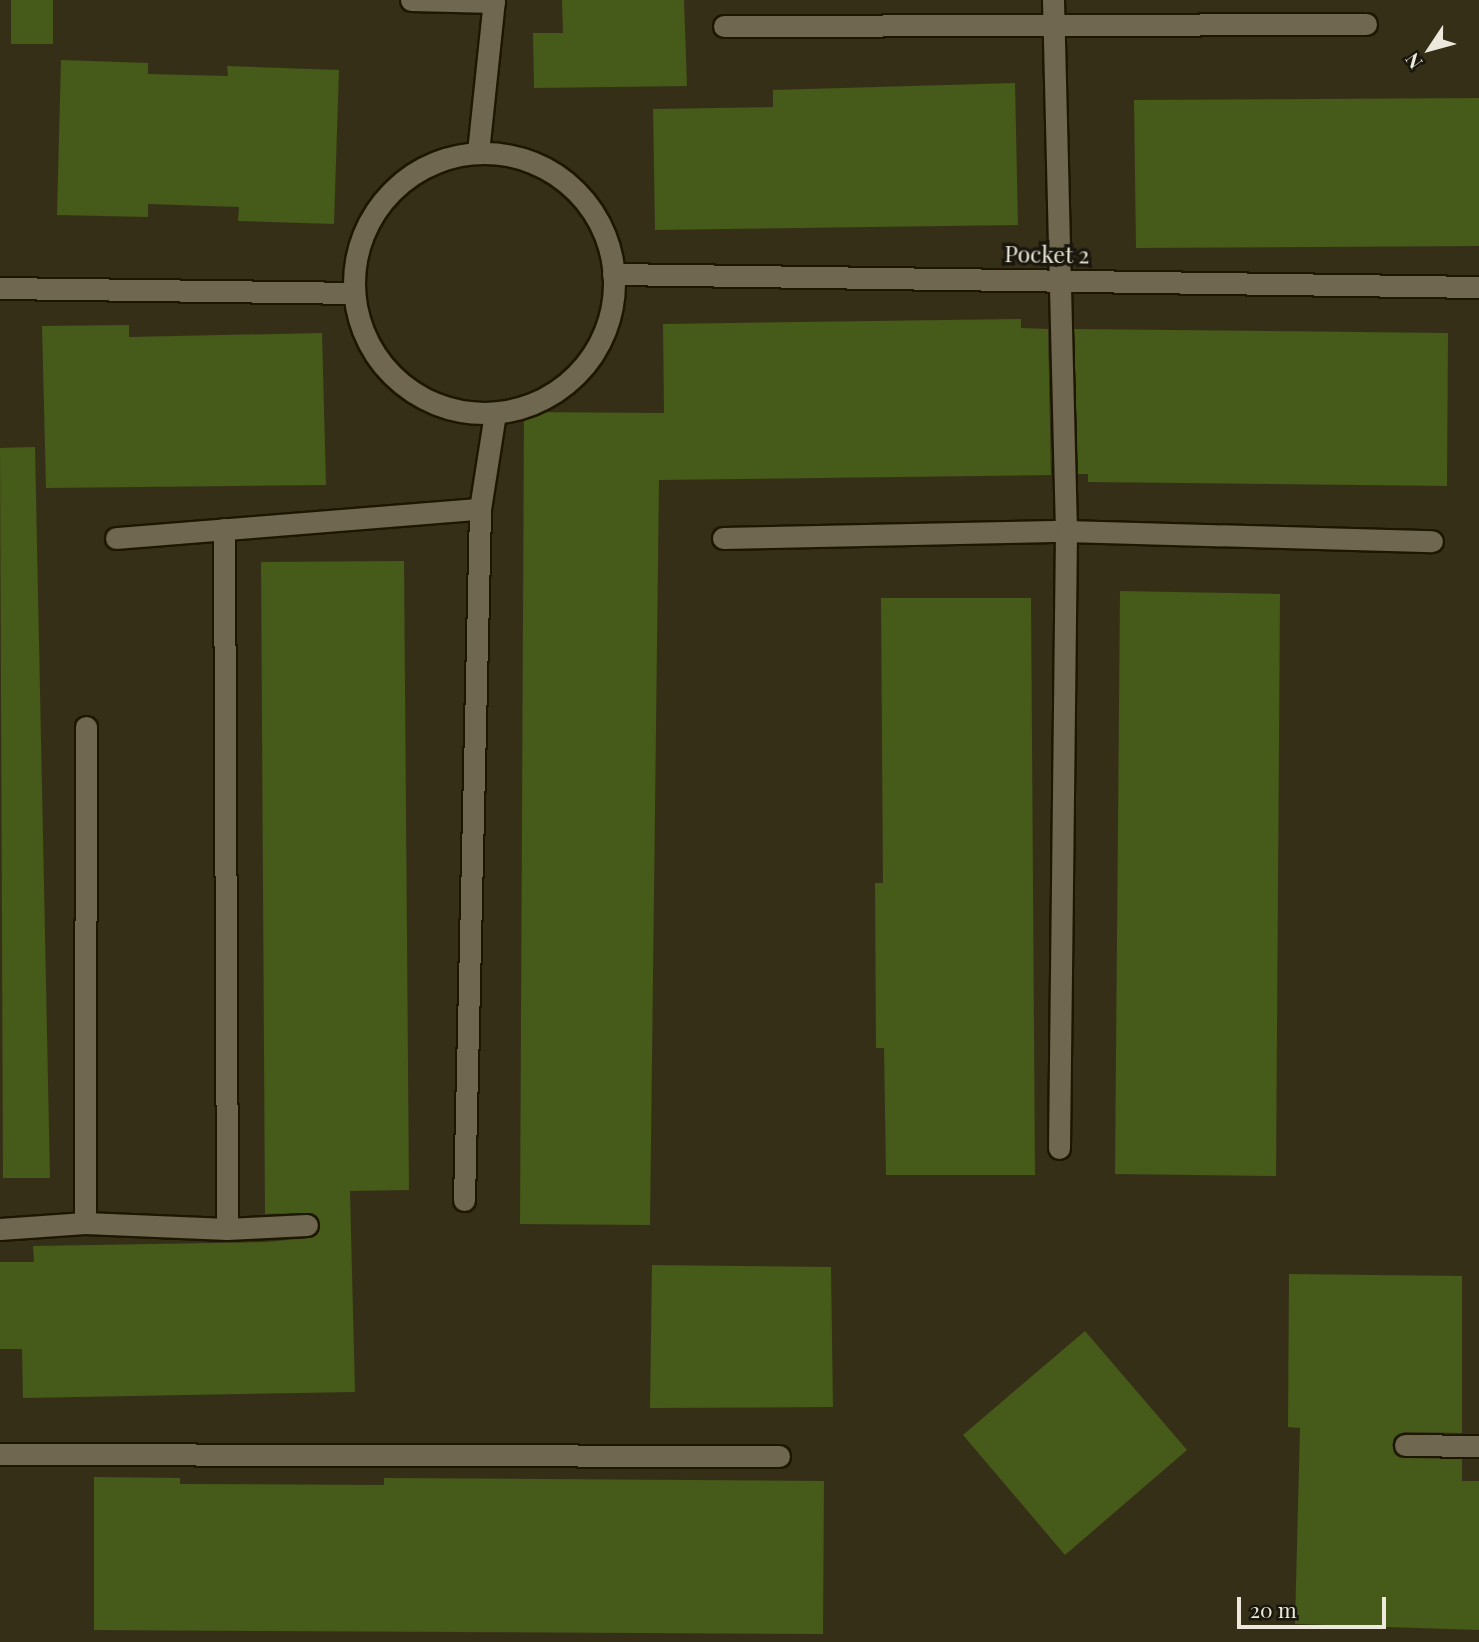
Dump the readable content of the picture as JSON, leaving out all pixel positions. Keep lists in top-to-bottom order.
{
  "streets": {
    "street": ["Pocket 2"]
  },
  "scale_bar": "20 m",
  "north": "bottom left"
}
